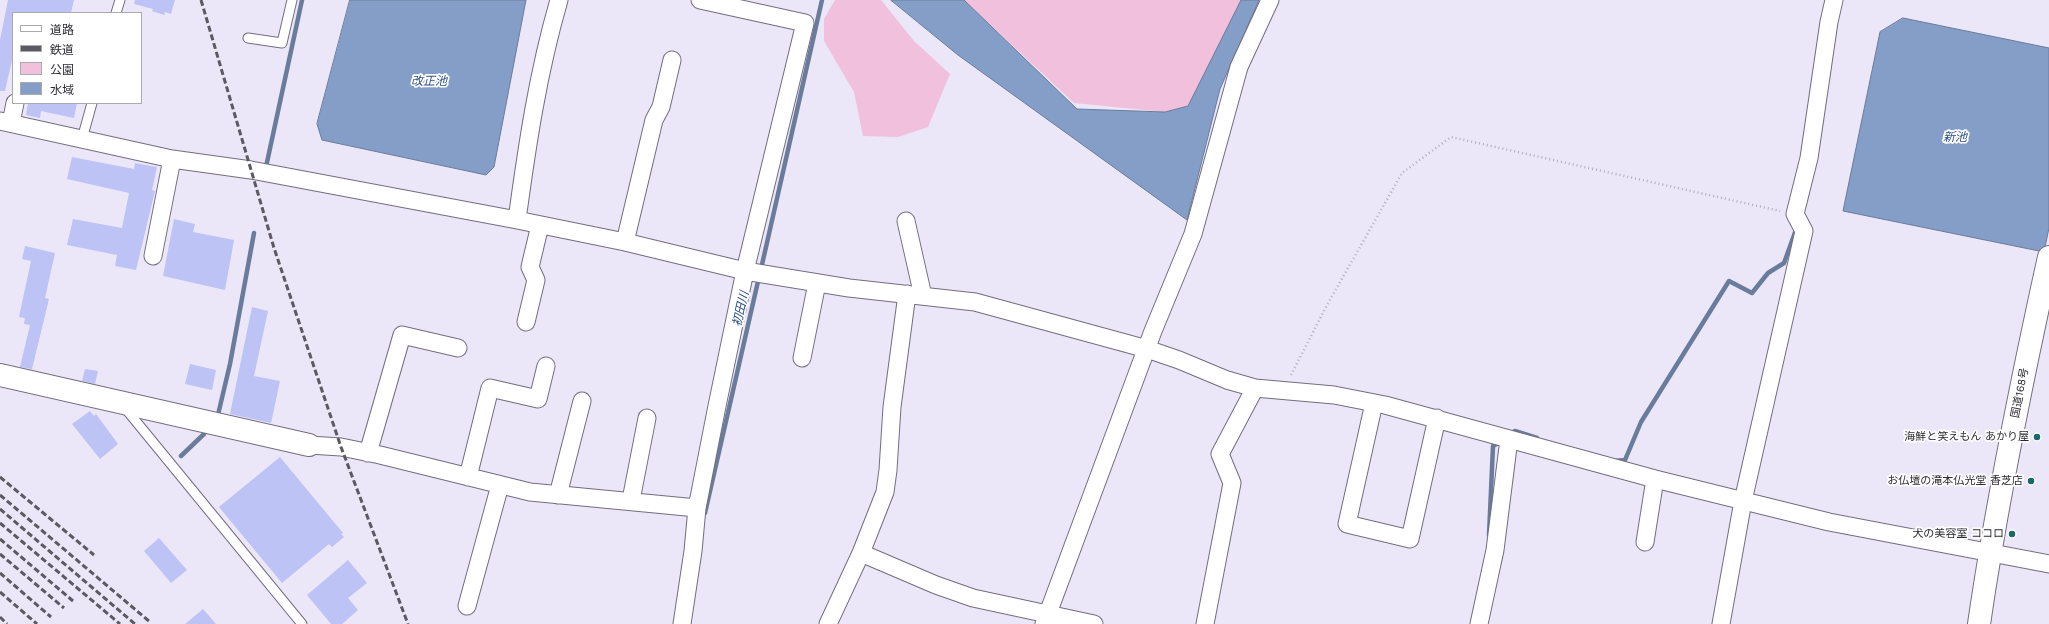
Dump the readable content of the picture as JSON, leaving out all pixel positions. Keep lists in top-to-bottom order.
{
  "streets": {
    "main road": ["国道168号"]
  },
  "water": ["改正池", "新池", "初田川"],
  "places": ["海鮮と笑えもん あかり屋", "お仏壇の滝本仏光堂 香芝店", "犬の美容室 ココロ"],
  "legend": [
    "道路",
    "鉄道",
    "公園",
    "水域"
  ]
}
